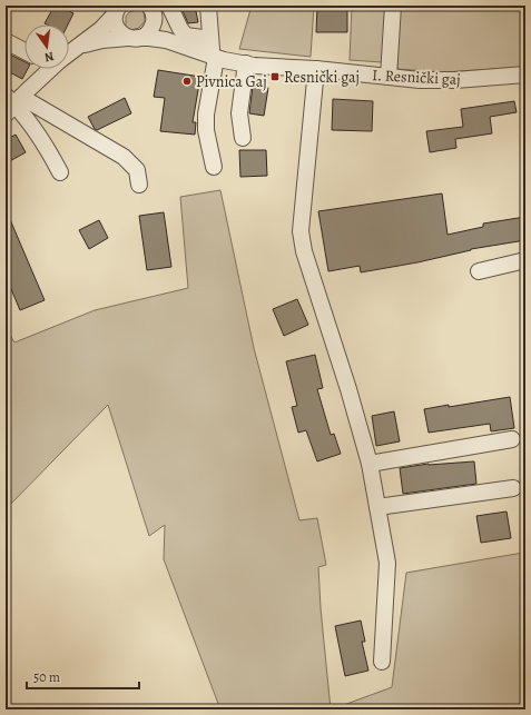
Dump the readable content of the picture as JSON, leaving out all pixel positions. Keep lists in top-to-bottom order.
{
  "streets": {
    "street": ["I. Resnički gaj"]
  },
  "places": {
    "transit": ["Resnički gaj"],
    "other": ["Pivnica Gaj"]
  },
  "scale_bar": "50 m",
  "north": "bottom"
}
